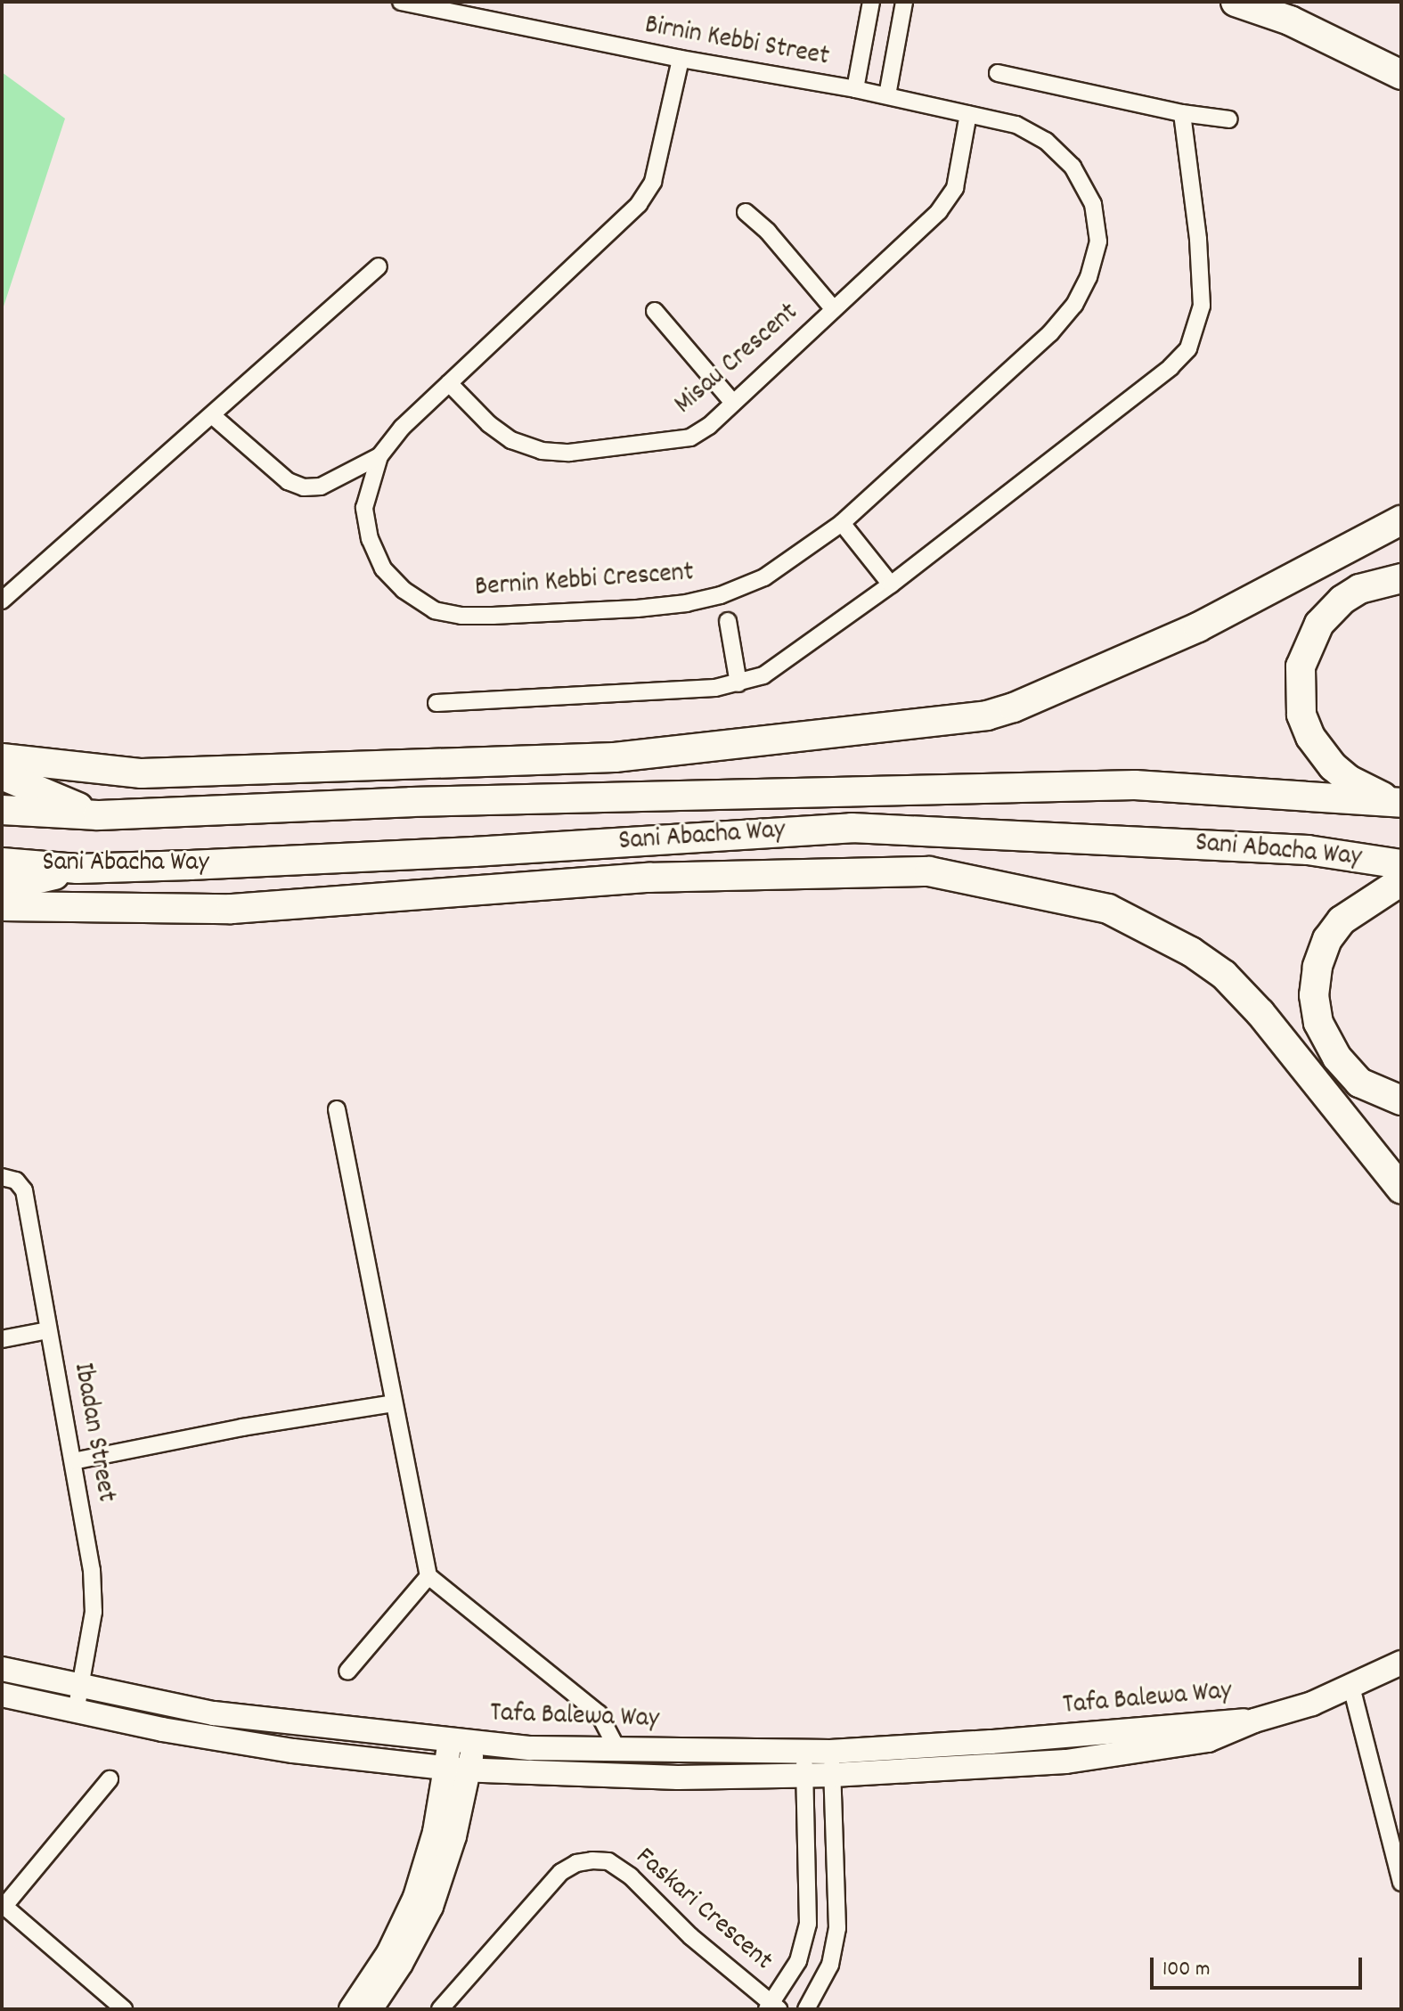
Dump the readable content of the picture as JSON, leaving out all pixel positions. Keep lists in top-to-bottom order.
{
  "streets": {
    "highway": ["Sani Abacha Way"],
    "main road": ["Tafa Balewa Way"],
    "street": [
      "Birnin Kebbi Street",
      "Misau Crescent",
      "Bernin Kebbi Crescent",
      "Ibadan Street",
      "Faskari Crescent"
    ]
  },
  "crossings": [
    ["Birnin Kebbi Street", "Bernin Kebbi Crescent"],
    ["Misau Crescent", "Bernin Kebbi Crescent"],
    ["Ibadan Street", "Tafa Balewa Way"]
  ],
  "scale_bar": "100 m"
}
